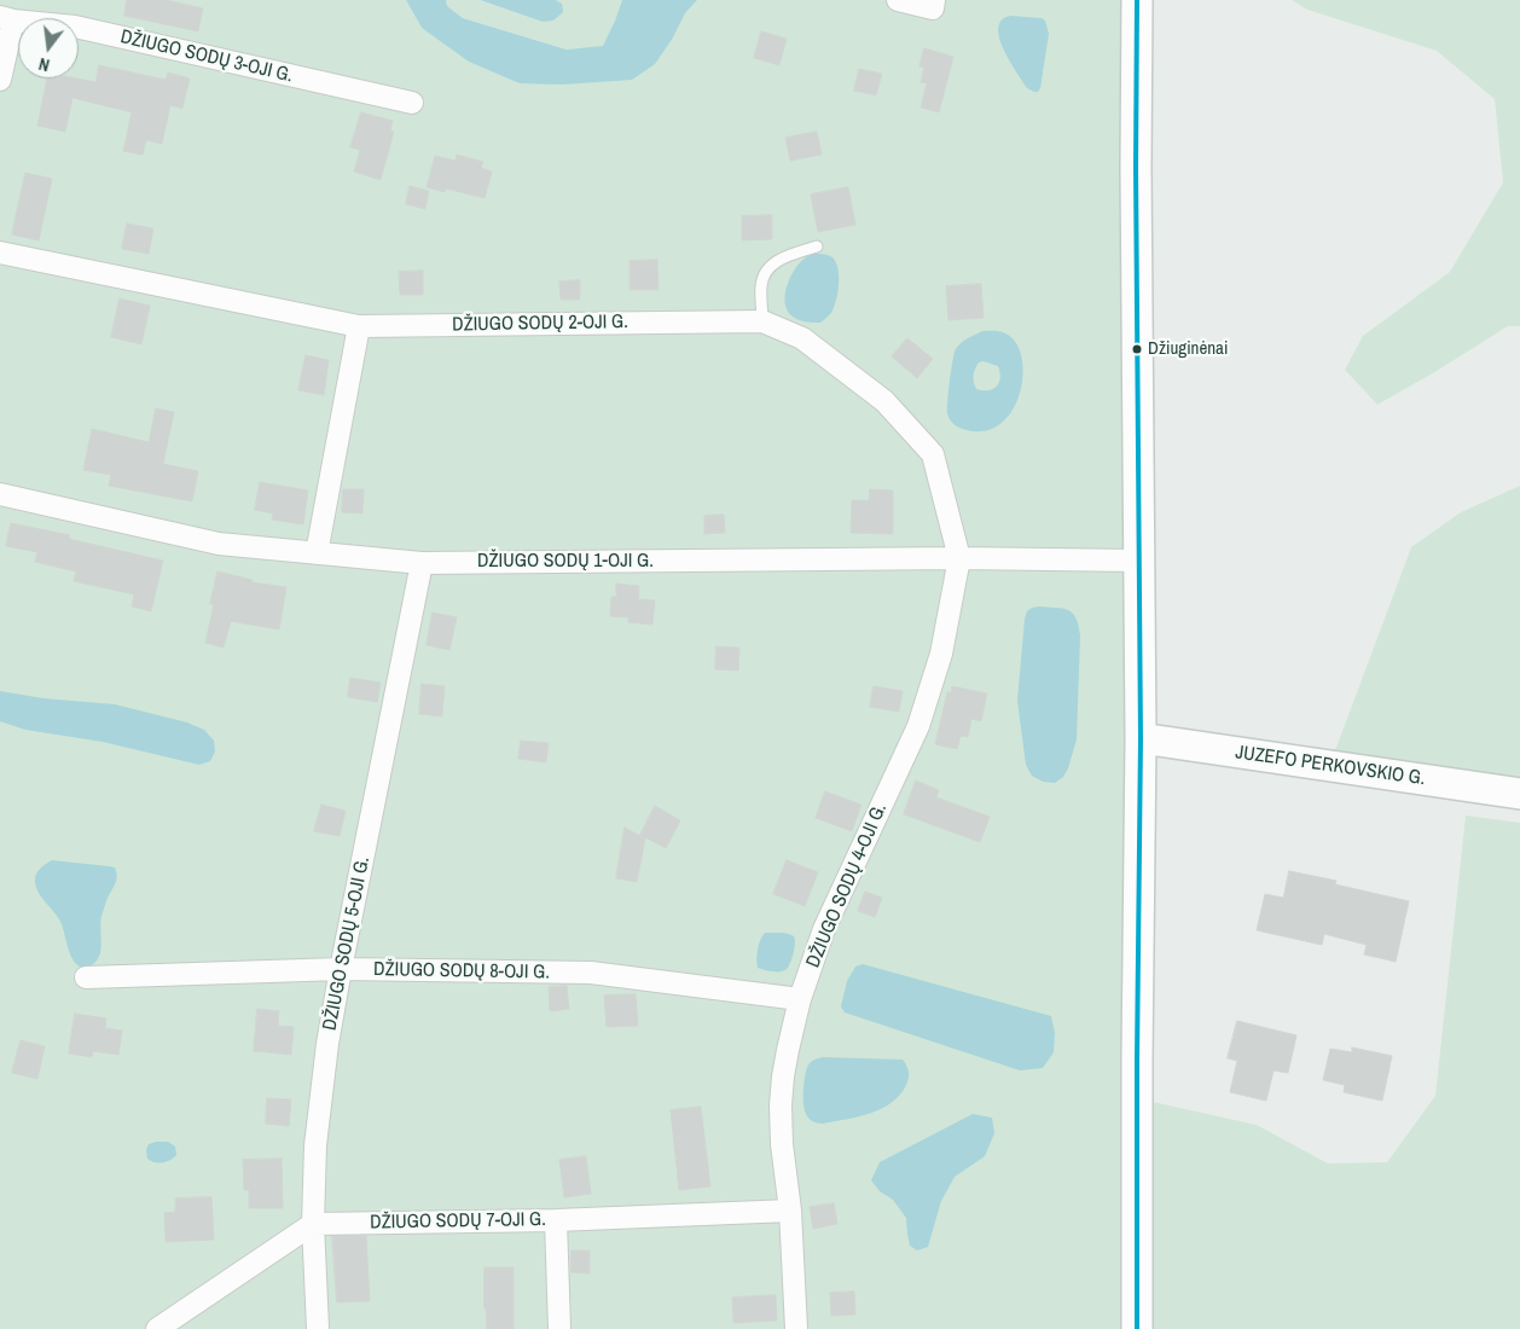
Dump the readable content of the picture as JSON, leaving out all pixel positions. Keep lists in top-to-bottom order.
{
  "streets": {
    "main road": ["JUZEFO PERKOVSKIO G."],
    "street": [
      "DŽIUGO SODŲ 3-OJI G.",
      "DŽIUGO SODŲ 2-OJI G.",
      "DŽIUGO SODŲ 1-OJI G.",
      "DŽIUGO SODŲ 4-OJI G.",
      "DŽIUGO SODŲ 5-OJI G.",
      "DŽIUGO SODŲ 8-OJI G.",
      "DŽIUGO SODŲ 7-OJI G."
    ]
  },
  "crossings": [
    ["DŽIUGO SODŲ 2-OJI G.", "DŽIUGO SODŲ 1-OJI G."],
    ["DŽIUGO SODŲ 2-OJI G.", "DŽIUGO SODŲ 4-OJI G."],
    ["DŽIUGO SODŲ 1-OJI G.", "DŽIUGO SODŲ 4-OJI G."],
    ["DŽIUGO SODŲ 1-OJI G.", "DŽIUGO SODŲ 5-OJI G."],
    ["DŽIUGO SODŲ 4-OJI G.", "DŽIUGO SODŲ 8-OJI G."],
    ["DŽIUGO SODŲ 4-OJI G.", "DŽIUGO SODŲ 7-OJI G."],
    ["DŽIUGO SODŲ 5-OJI G.", "DŽIUGO SODŲ 8-OJI G."],
    ["DŽIUGO SODŲ 5-OJI G.", "DŽIUGO SODŲ 7-OJI G."]
  ],
  "places": ["Džiuginėnai"],
  "north": "bottom"
}
